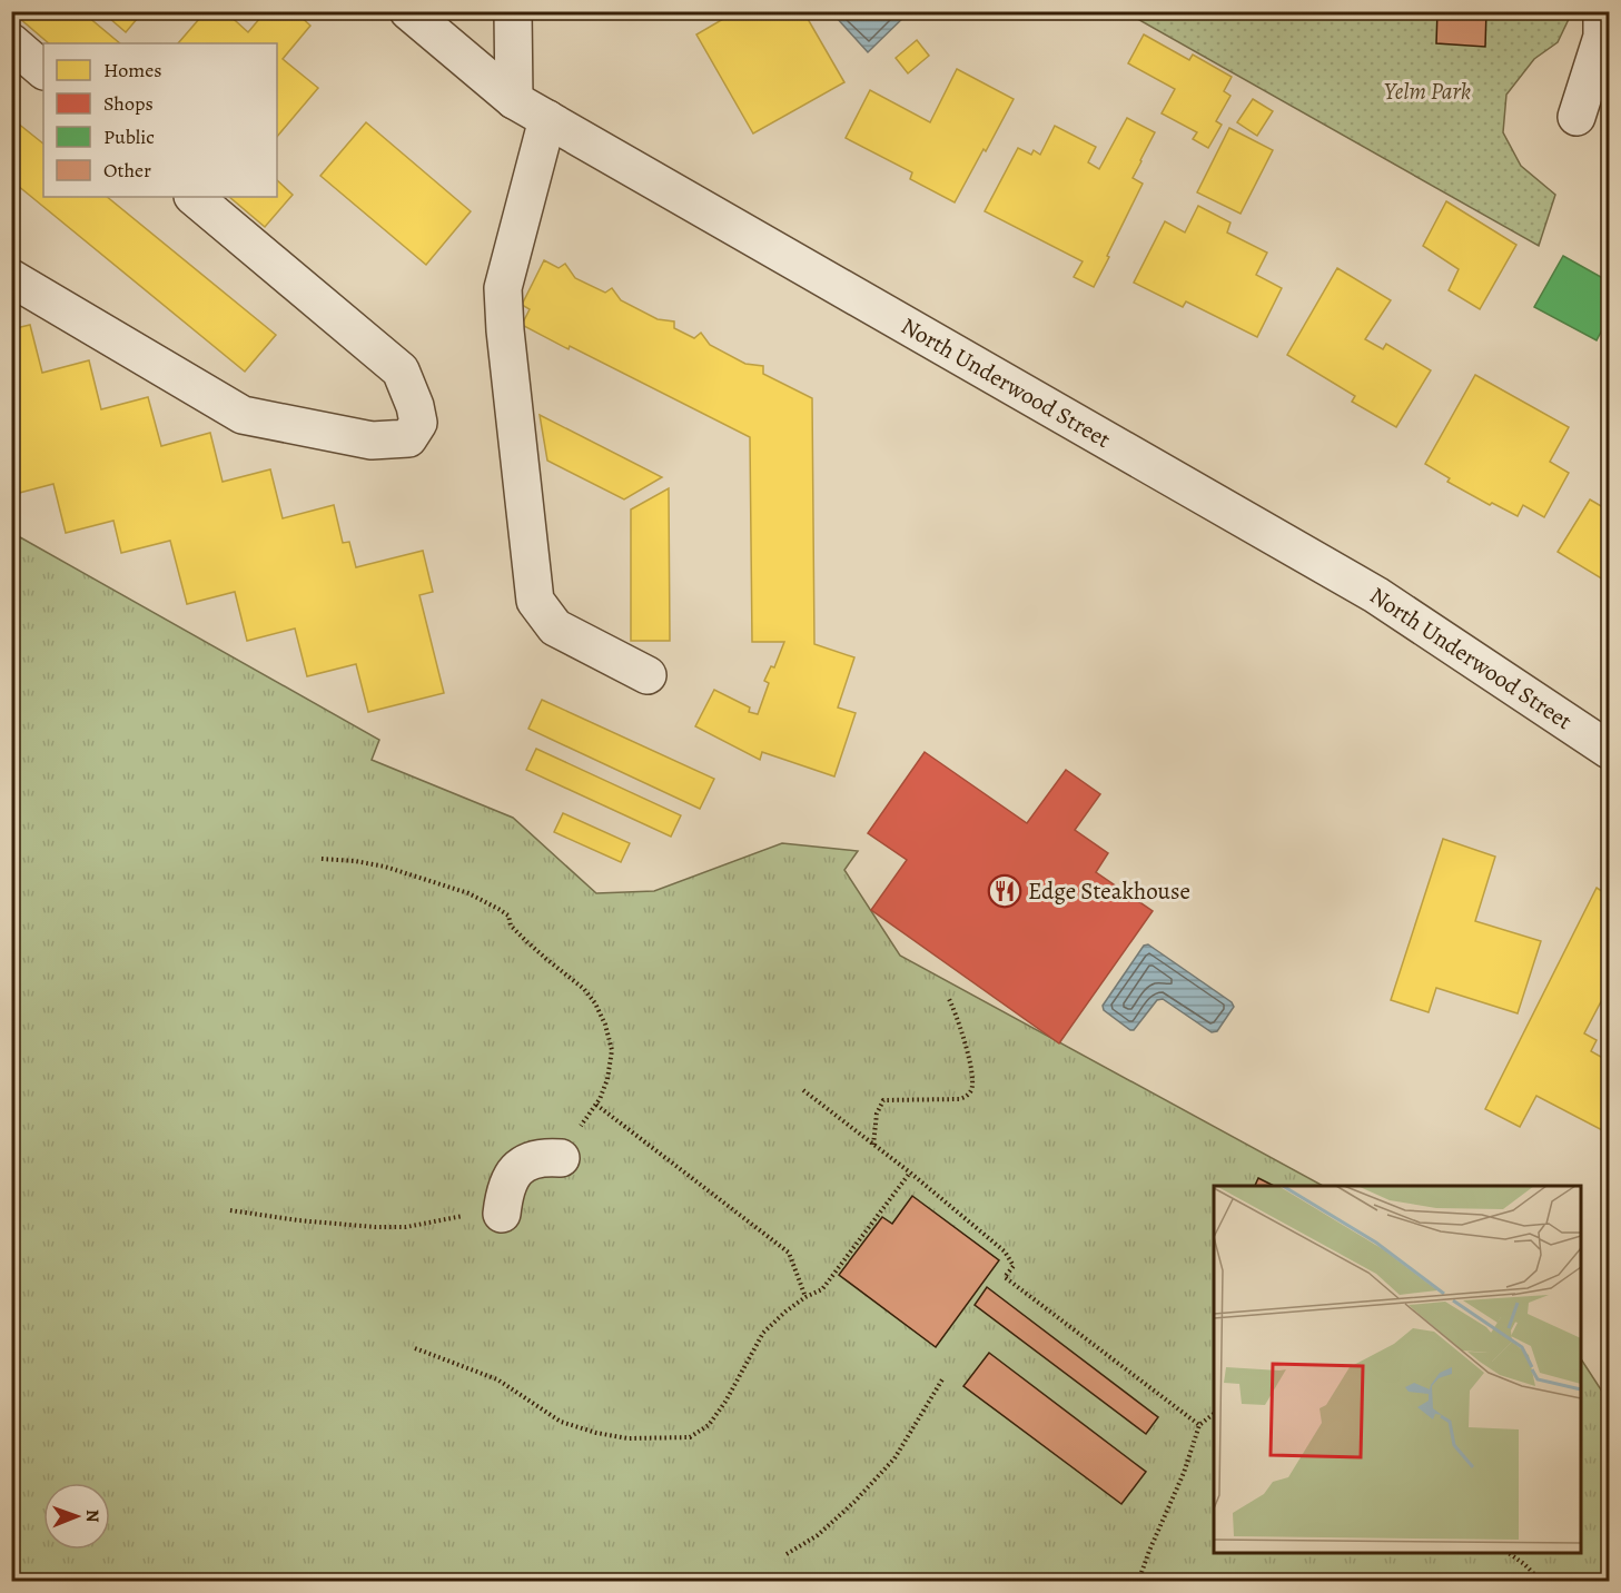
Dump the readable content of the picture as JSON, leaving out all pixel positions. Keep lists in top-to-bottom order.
{
  "streets": {
    "street": ["North Underwood Street"]
  },
  "parks": ["Yelm Park"],
  "places": {
    "restaurant": ["Edge Steakhouse"]
  },
  "legend": [
    "Homes",
    "Shops",
    "Public",
    "Other"
  ],
  "north": "right"
}
